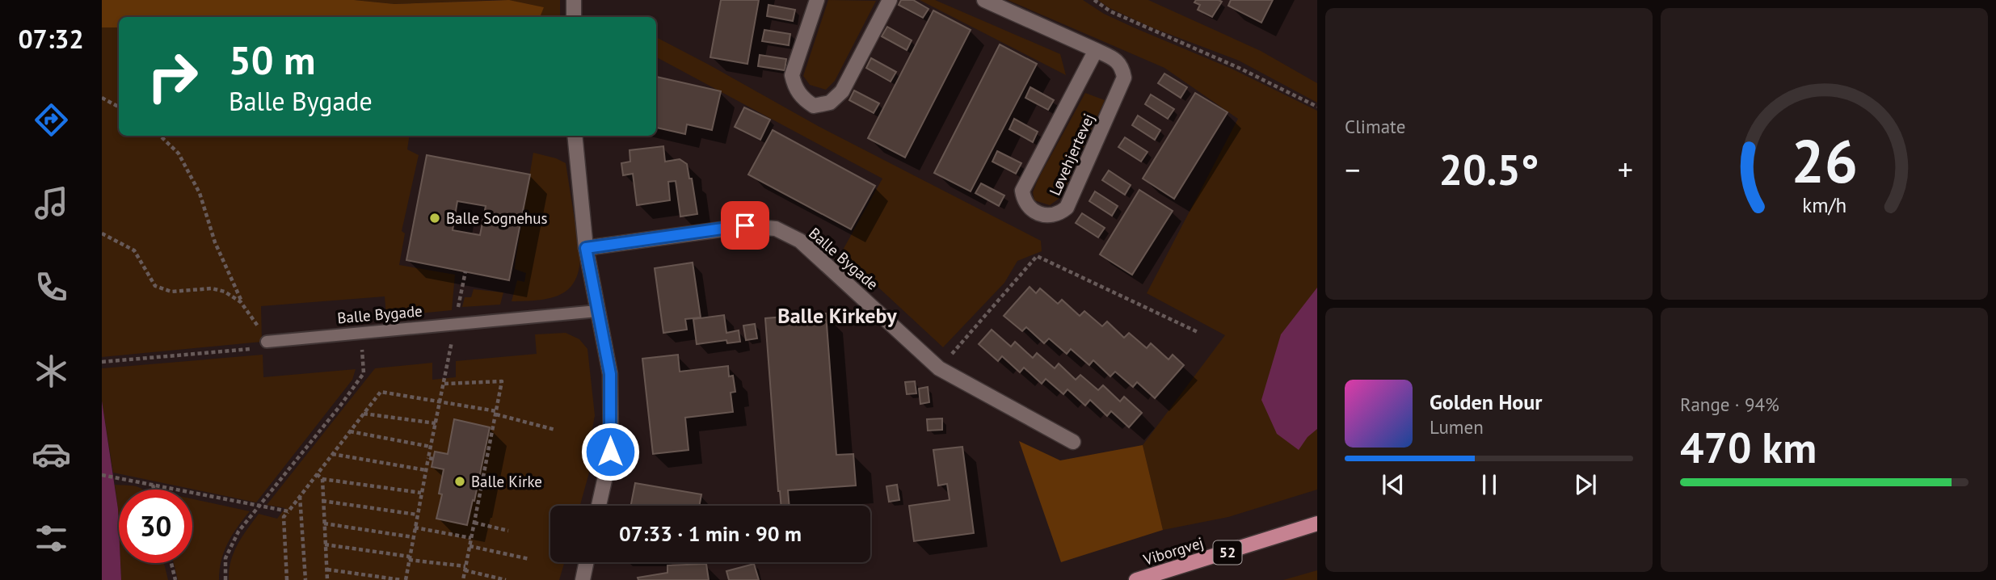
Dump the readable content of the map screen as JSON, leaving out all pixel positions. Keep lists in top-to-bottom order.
{
  "streets": {
    "main road": ["Viborgvej", "52"],
    "street": ["Løvehjertevej", "Balle Bygade"]
  },
  "districts": ["Balle Kirkeby"],
  "places": ["Balle Sognehus", "Balle Kirke"],
  "page": {
    "tabs": "07:32",
    "tile": [
      "Climate",
      ["Range · 94%", "470 km"]
    ],
    "turn": ["50 m", "Balle Bygade"],
    "heat": ["−", "20.5°", "+"],
    "song": ["Golden Hour", "Lumen"],
    "limit": "30",
    "trip": "07:33 · 1 min · 90 m",
    "gauge": ["26", "km/h"]
  }
}
